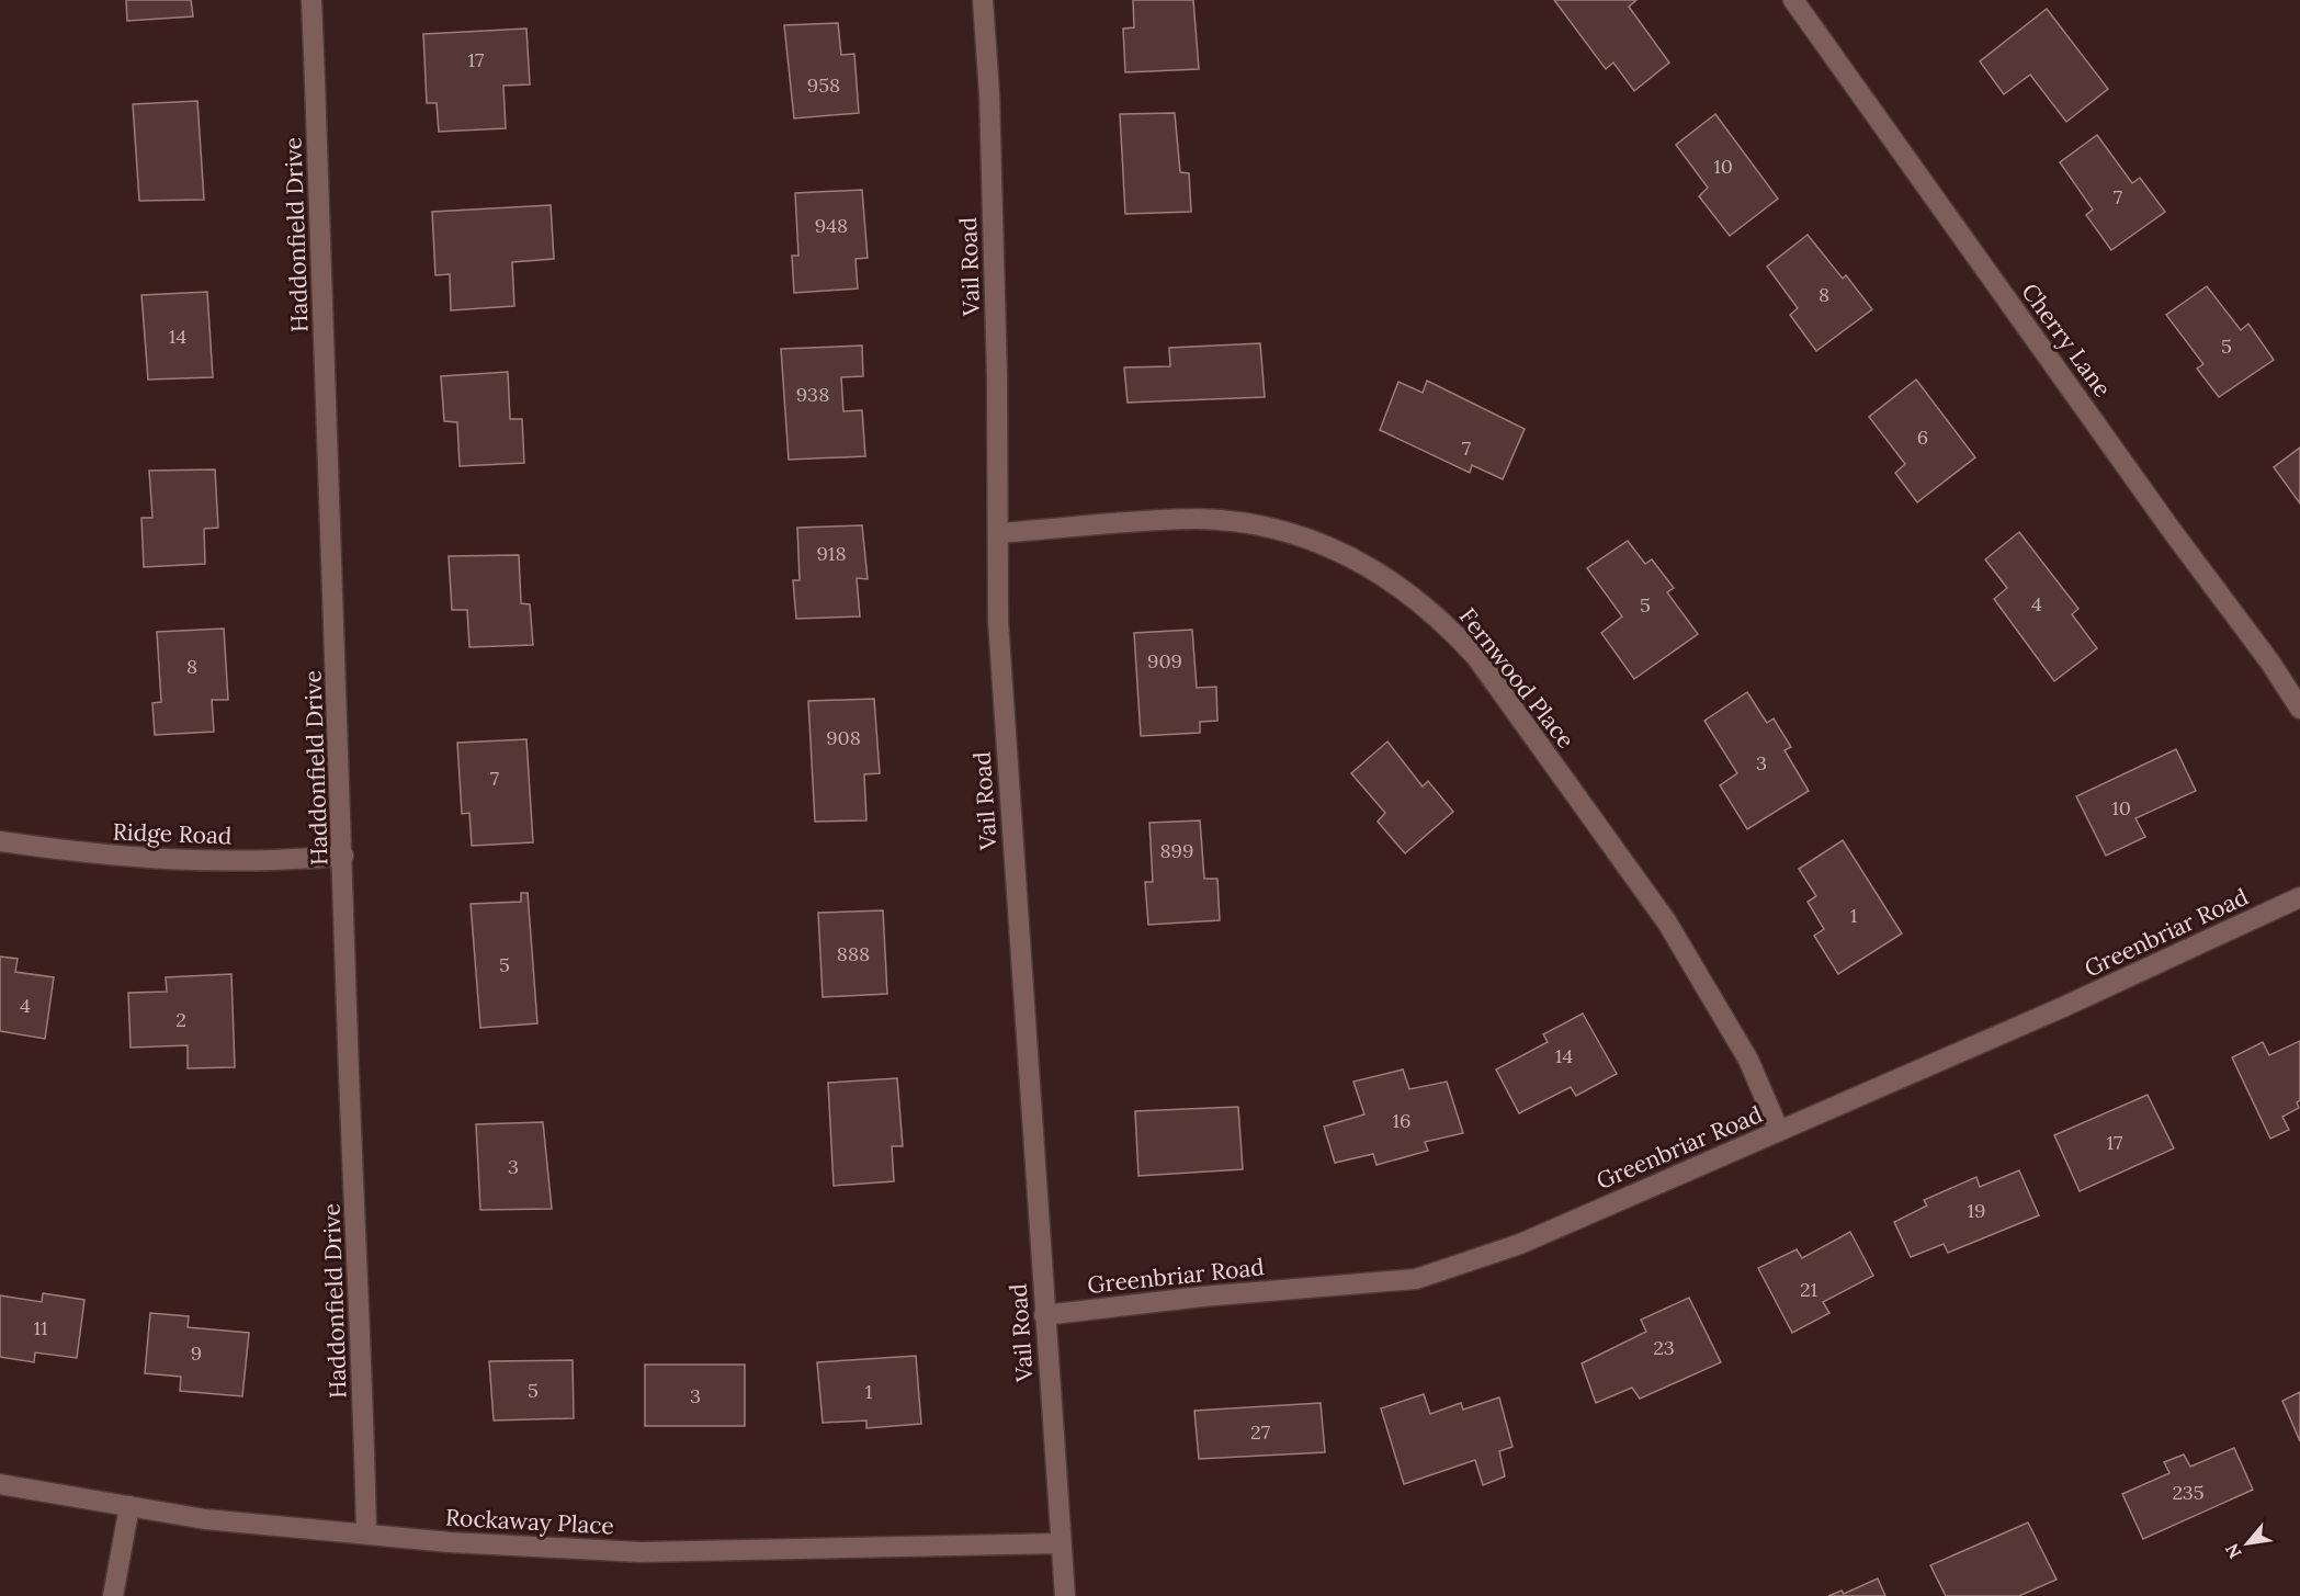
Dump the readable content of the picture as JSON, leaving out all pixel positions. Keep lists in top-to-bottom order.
{
  "streets": {
    "street": [
      "Haddonfield Drive",
      "Vail Road",
      "Cherry Lane",
      "Fernwood Place",
      "Ridge Road",
      "Greenbriar Road",
      "Rockaway Place"
    ]
  },
  "crossings": [
    ["Haddonfield Drive", "Ridge Road"],
    ["Haddonfield Drive", "Rockaway Place"],
    ["Vail Road", "Fernwood Place"],
    ["Vail Road", "Greenbriar Road"],
    ["Vail Road", "Rockaway Place"],
    ["Fernwood Place", "Greenbriar Road"]
  ],
  "house_numbers": [
    "17",
    "958",
    "10",
    "7",
    "948",
    "8",
    "14",
    "5",
    "938",
    "6",
    "7",
    "918",
    "4",
    "5",
    "909",
    "8",
    "908",
    "3",
    "7",
    "10",
    "899",
    "1",
    "888",
    "5",
    "4",
    "2",
    "14",
    "16",
    "17",
    "3",
    "19",
    "21",
    "11",
    "23",
    "9",
    "5",
    "1",
    "3",
    "27",
    "235"
  ],
  "north": "bottom left"
}
